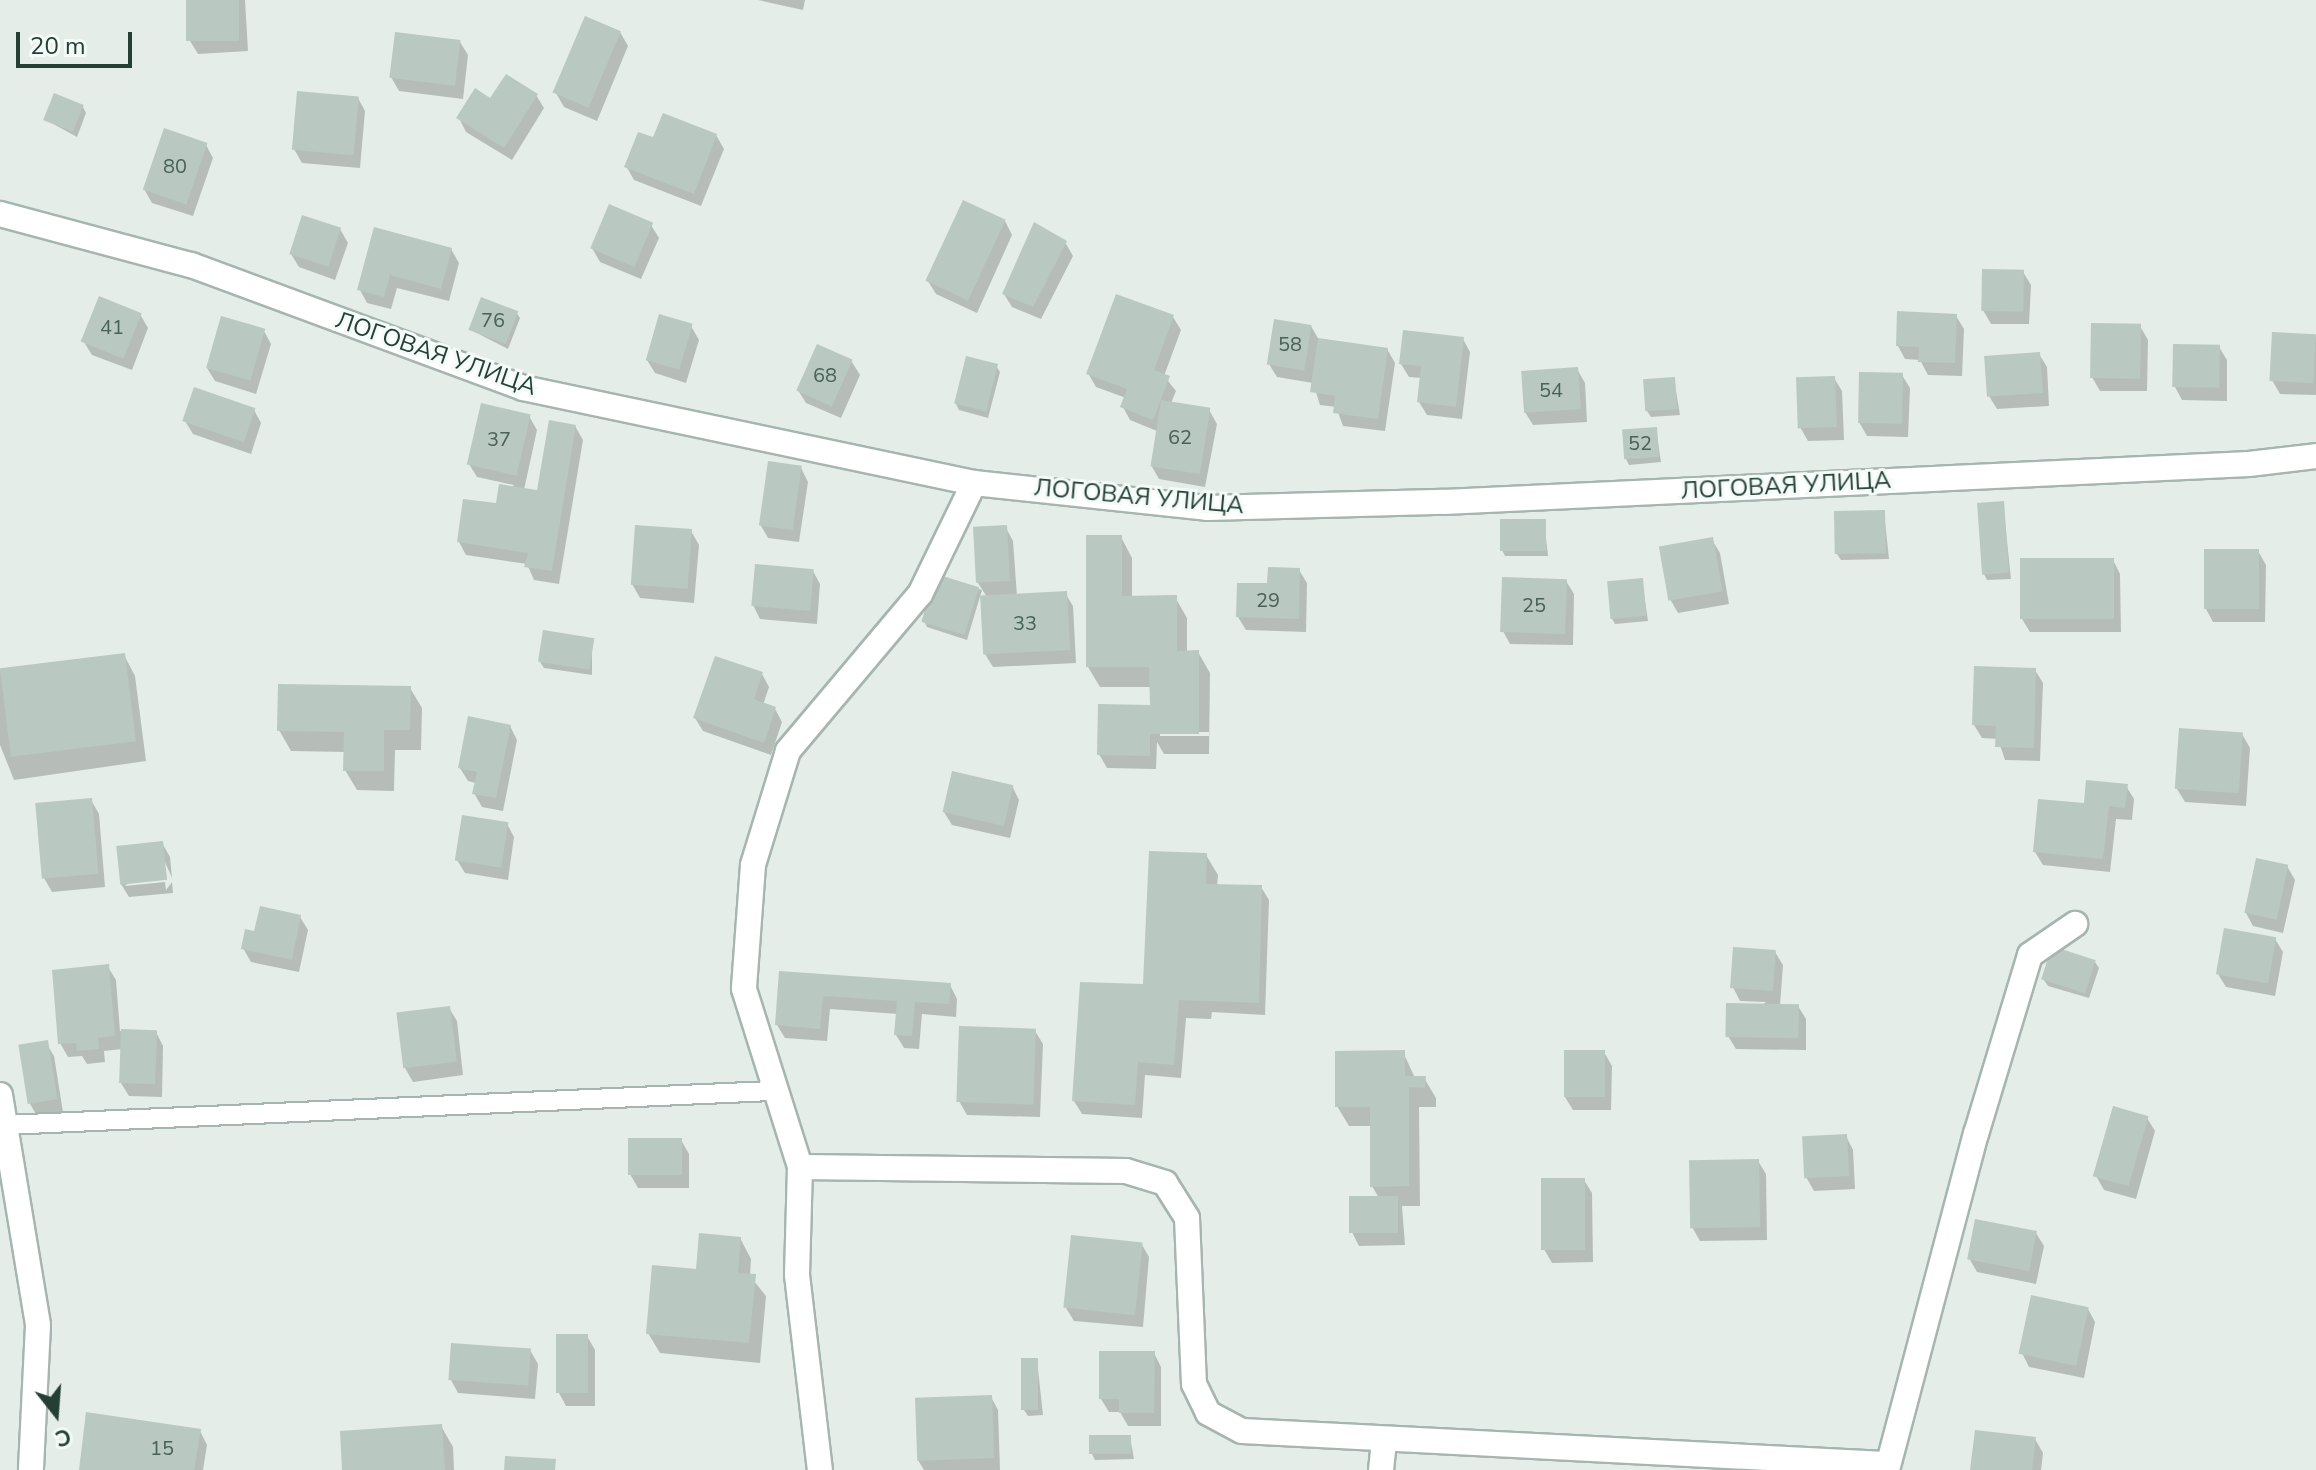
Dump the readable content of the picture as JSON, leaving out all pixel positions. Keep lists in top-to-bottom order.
{
  "streets": {
    "street": ["ЛОГОВАЯ УЛИЦА"]
  },
  "house_numbers": [
    "80",
    "76",
    "41",
    "58",
    "68",
    "54",
    "62",
    "37",
    "52",
    "29",
    "25",
    "33",
    "15"
  ],
  "scale_bar": "20 m",
  "north": "bottom"
}
